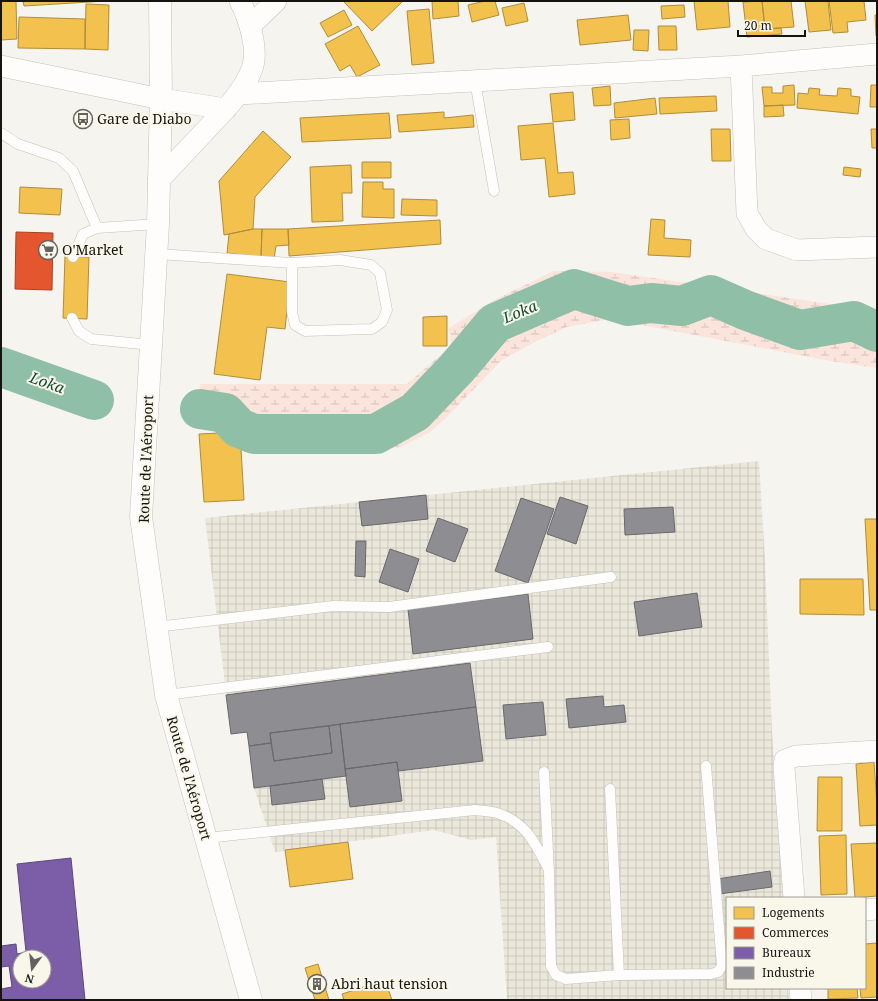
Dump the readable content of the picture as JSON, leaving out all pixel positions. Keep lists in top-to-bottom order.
{
  "streets": {
    "main road": ["Route de l'Aéroport"]
  },
  "water": ["Loka"],
  "places": {
    "bus stop": ["Gare de Diabo"],
    "supermarket": ["O'Market"],
    "building": ["Abri haut tension"]
  },
  "legend": [
    "Logements",
    "Commerces",
    "Bureaux",
    "Industrie"
  ],
  "scale_bar": "20 m",
  "north": "bottom"
}
